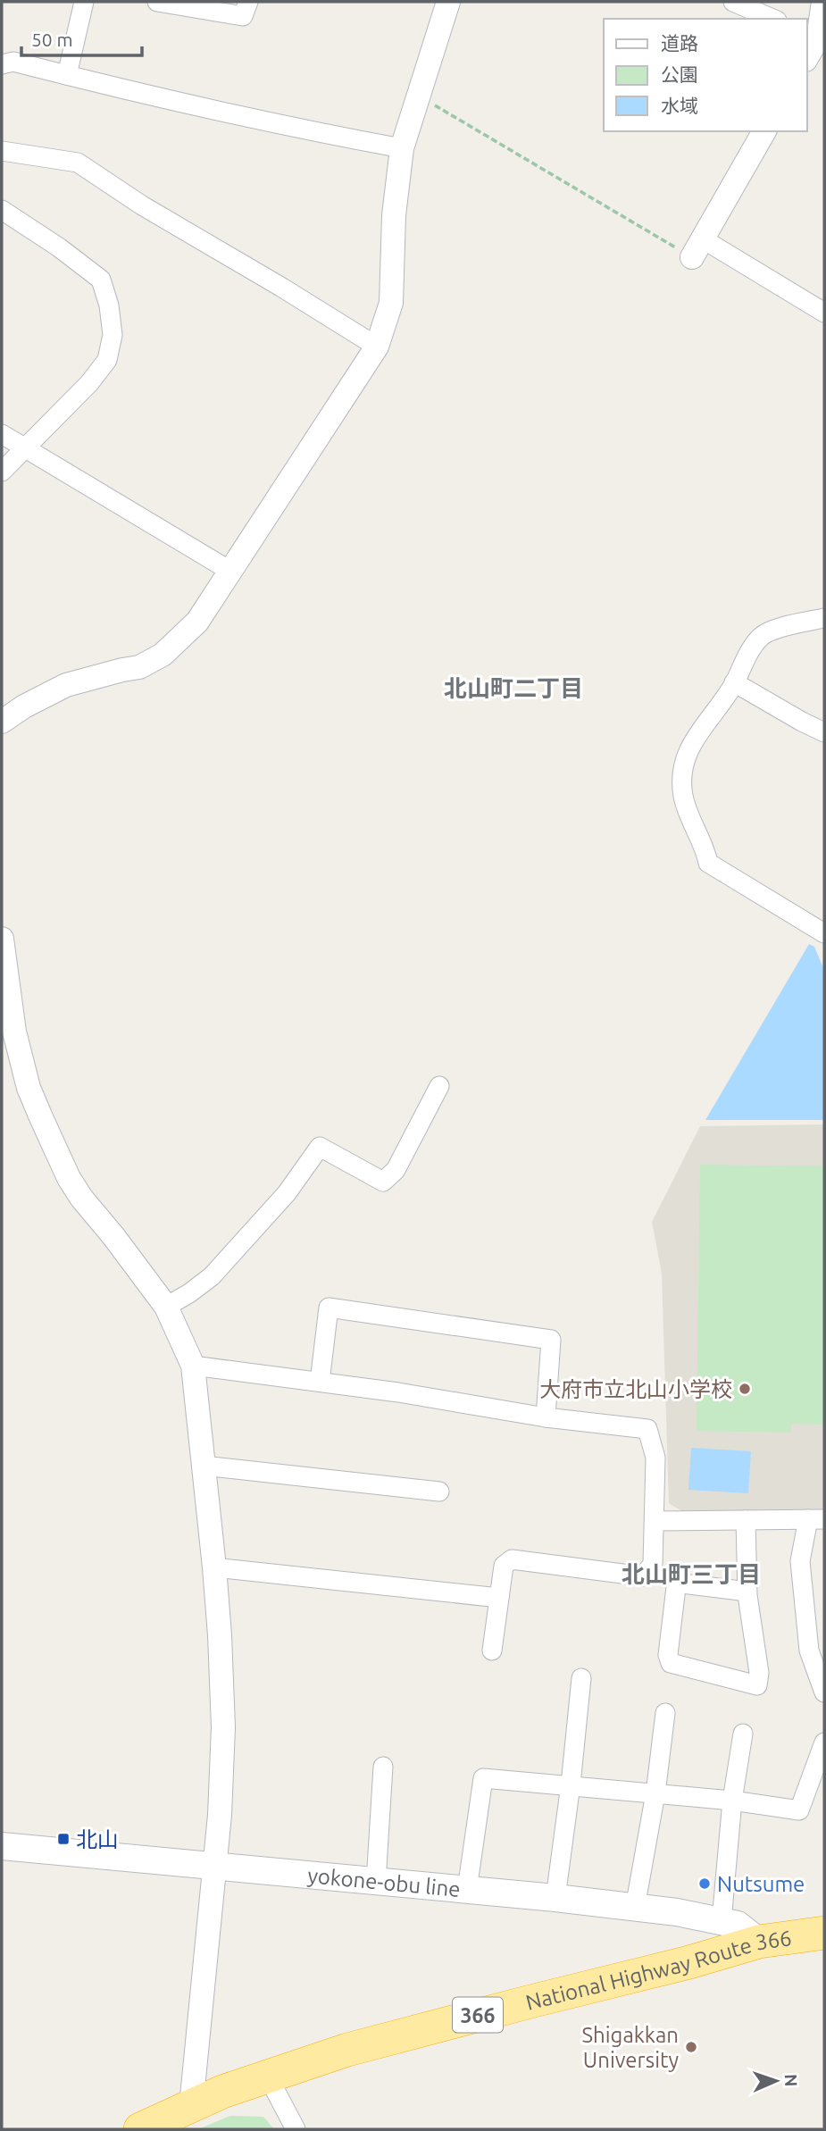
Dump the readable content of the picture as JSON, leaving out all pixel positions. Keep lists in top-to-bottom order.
{
  "streets": {
    "highway": ["National Highway Route 366", "366"],
    "main road": ["yokone-obu line"]
  },
  "crossings": [
    ["yokone-obu line", "National Highway Route 366"]
  ],
  "districts": ["北山町二丁目", "北山町三丁目"],
  "places": {
    "other": ["大府市立北山小学校", "Nutsume", "Shigakkan University"],
    "transit": ["北山"]
  },
  "legend": ["道路", "公園", "水域"],
  "scale_bar": "50 m",
  "north": "right"
}
